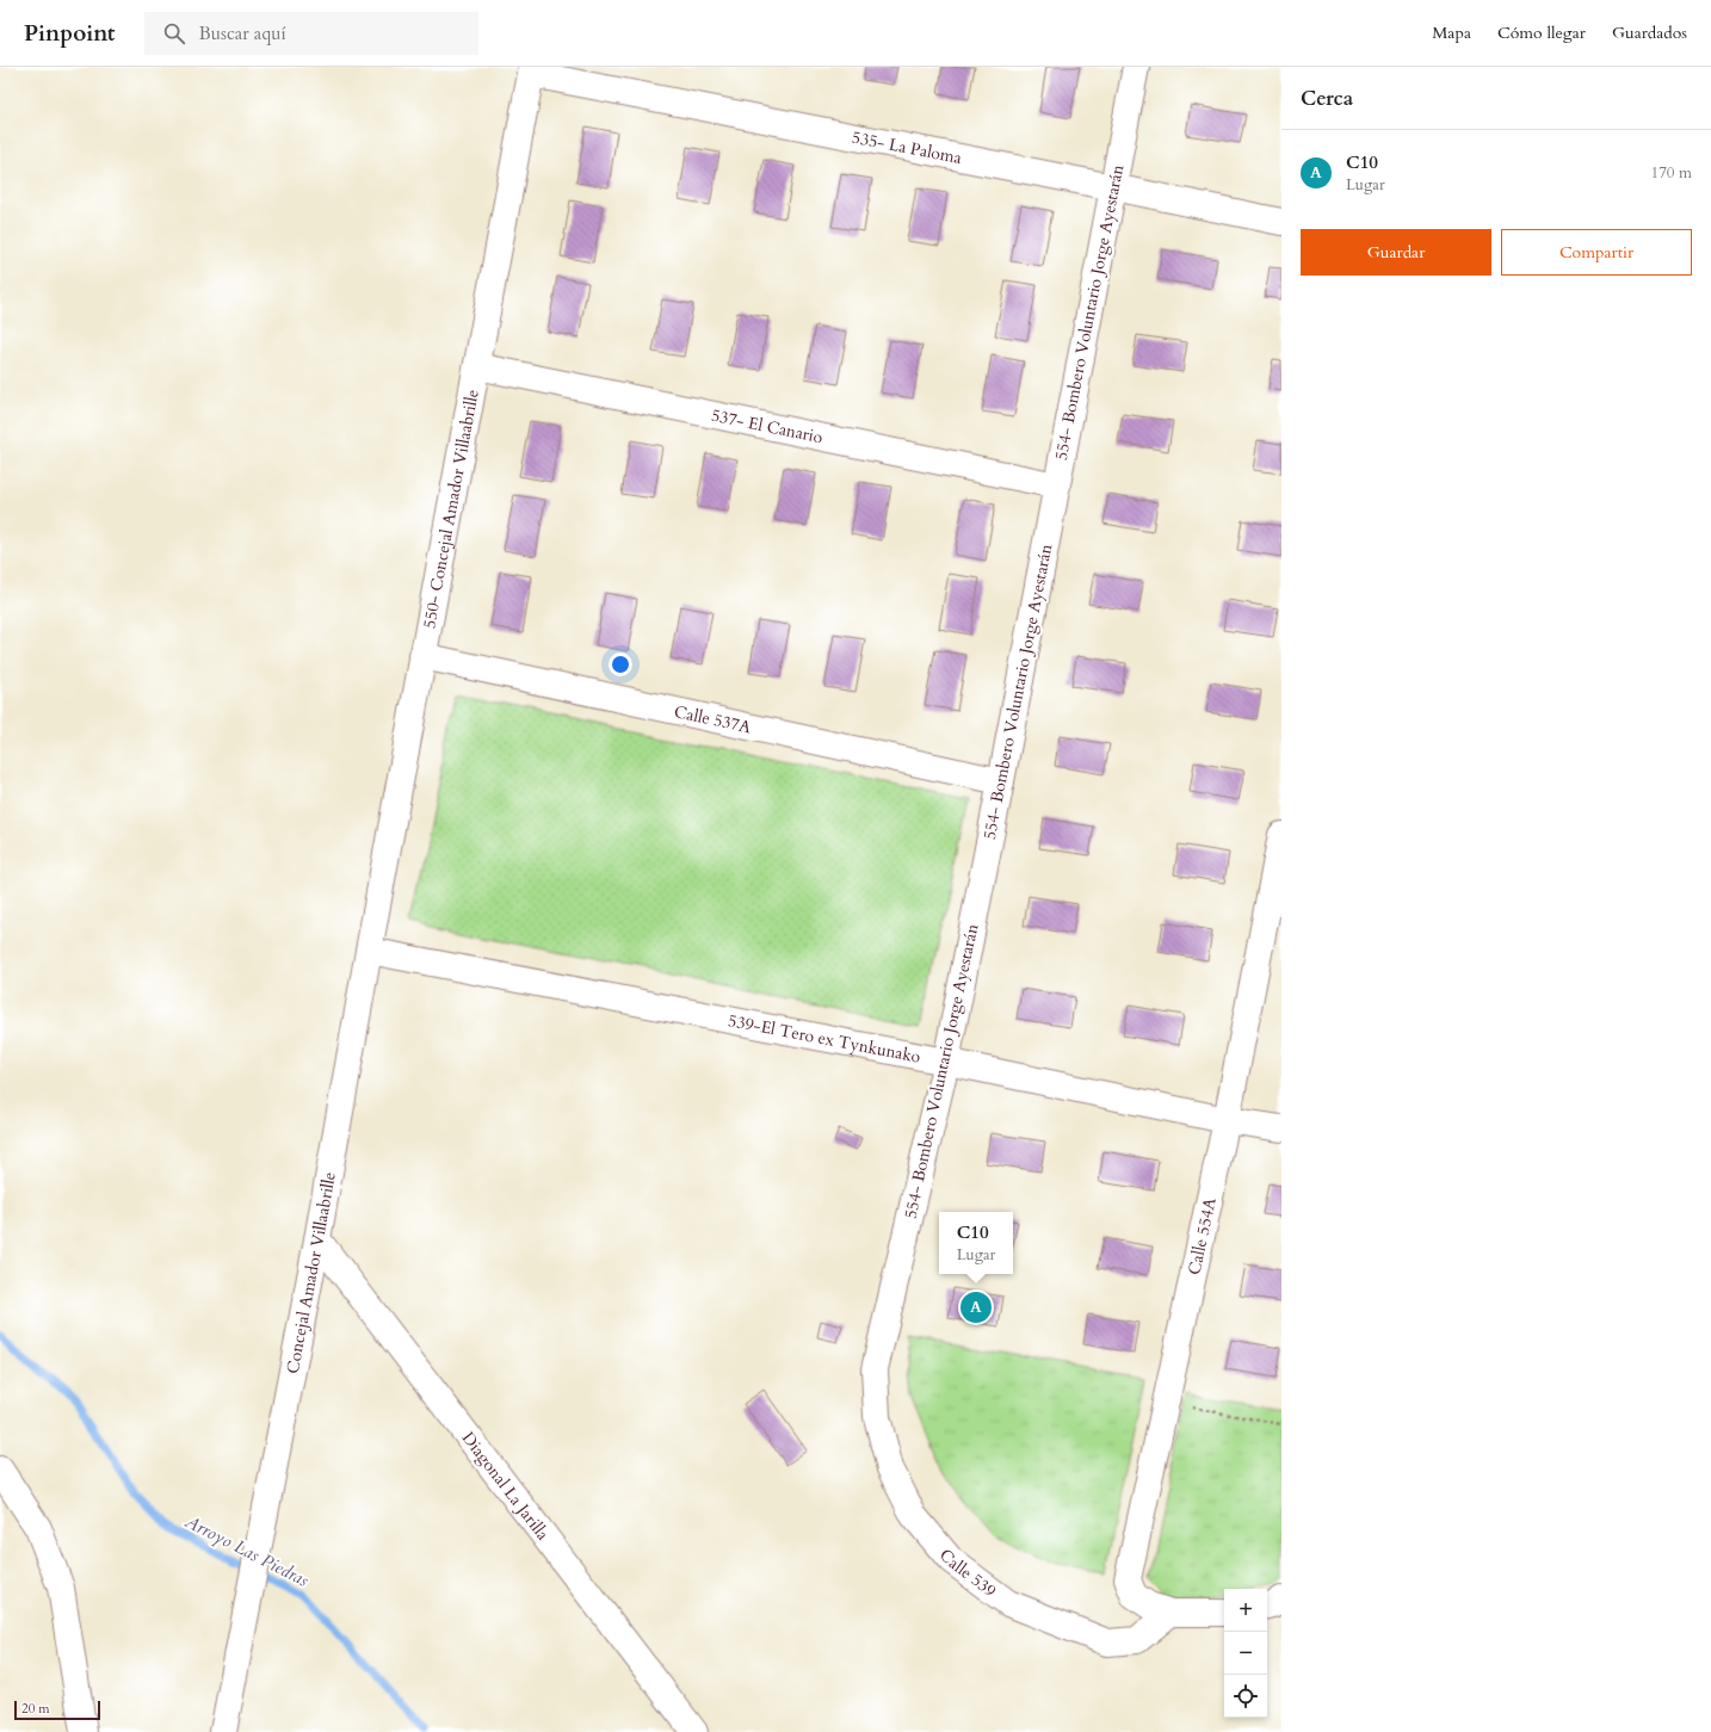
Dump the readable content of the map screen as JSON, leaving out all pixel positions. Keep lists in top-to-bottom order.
{
  "streets": {
    "street": [
      "535- La Paloma",
      "554- Bombero Voluntario Jorge Ayestarán",
      "537- El Canario",
      "550- Concejal Amador Villaabrille",
      "Calle 537A",
      "539-El Tero ex Tynkunako",
      "Calle 554A",
      "Concejal Amador Villaabrille",
      "Diagonal La Jarilla",
      "Calle 539"
    ]
  },
  "crossings": [
    ["535- La Paloma", "554- Bombero Voluntario Jorge Ayestarán"],
    ["535- La Paloma", "550- Concejal Amador Villaabrille"],
    ["554- Bombero Voluntario Jorge Ayestarán", "537- El Canario"],
    ["554- Bombero Voluntario Jorge Ayestarán", "Calle 537A"],
    ["554- Bombero Voluntario Jorge Ayestarán", "539-El Tero ex Tynkunako"],
    ["554- Bombero Voluntario Jorge Ayestarán", "Calle 539"],
    ["537- El Canario", "550- Concejal Amador Villaabrille"],
    ["550- Concejal Amador Villaabrille", "Calle 537A"],
    ["550- Concejal Amador Villaabrille", "539-El Tero ex Tynkunako"],
    ["550- Concejal Amador Villaabrille", "Concejal Amador Villaabrille"],
    ["539-El Tero ex Tynkunako", "Calle 554A"],
    ["539-El Tero ex Tynkunako", "Concejal Amador Villaabrille"],
    ["Calle 554A", "Calle 539"],
    ["Concejal Amador Villaabrille", "Diagonal La Jarilla"]
  ],
  "water": ["Arroyo Las Piedras"],
  "scale_bar": "20 m",
  "page": {
    "header": "Pinpoint",
    "search": "Buscar aquí",
    "nav": ["Mapa", "Cómo llegar", "Guardados"],
    "heading": "Cerca",
    "list": [
      {
        "mark": "A",
        "name": "C10",
        "note": "Lugar",
        "value": "170 m"
      }
    ],
    "buttons": ["Guardar", "Compartir"],
    "popup": ["C10", "Lugar"],
    "pins": "A",
    "map_buttons": ["+", "−"],
    "scale": "20 m"
  }
}
